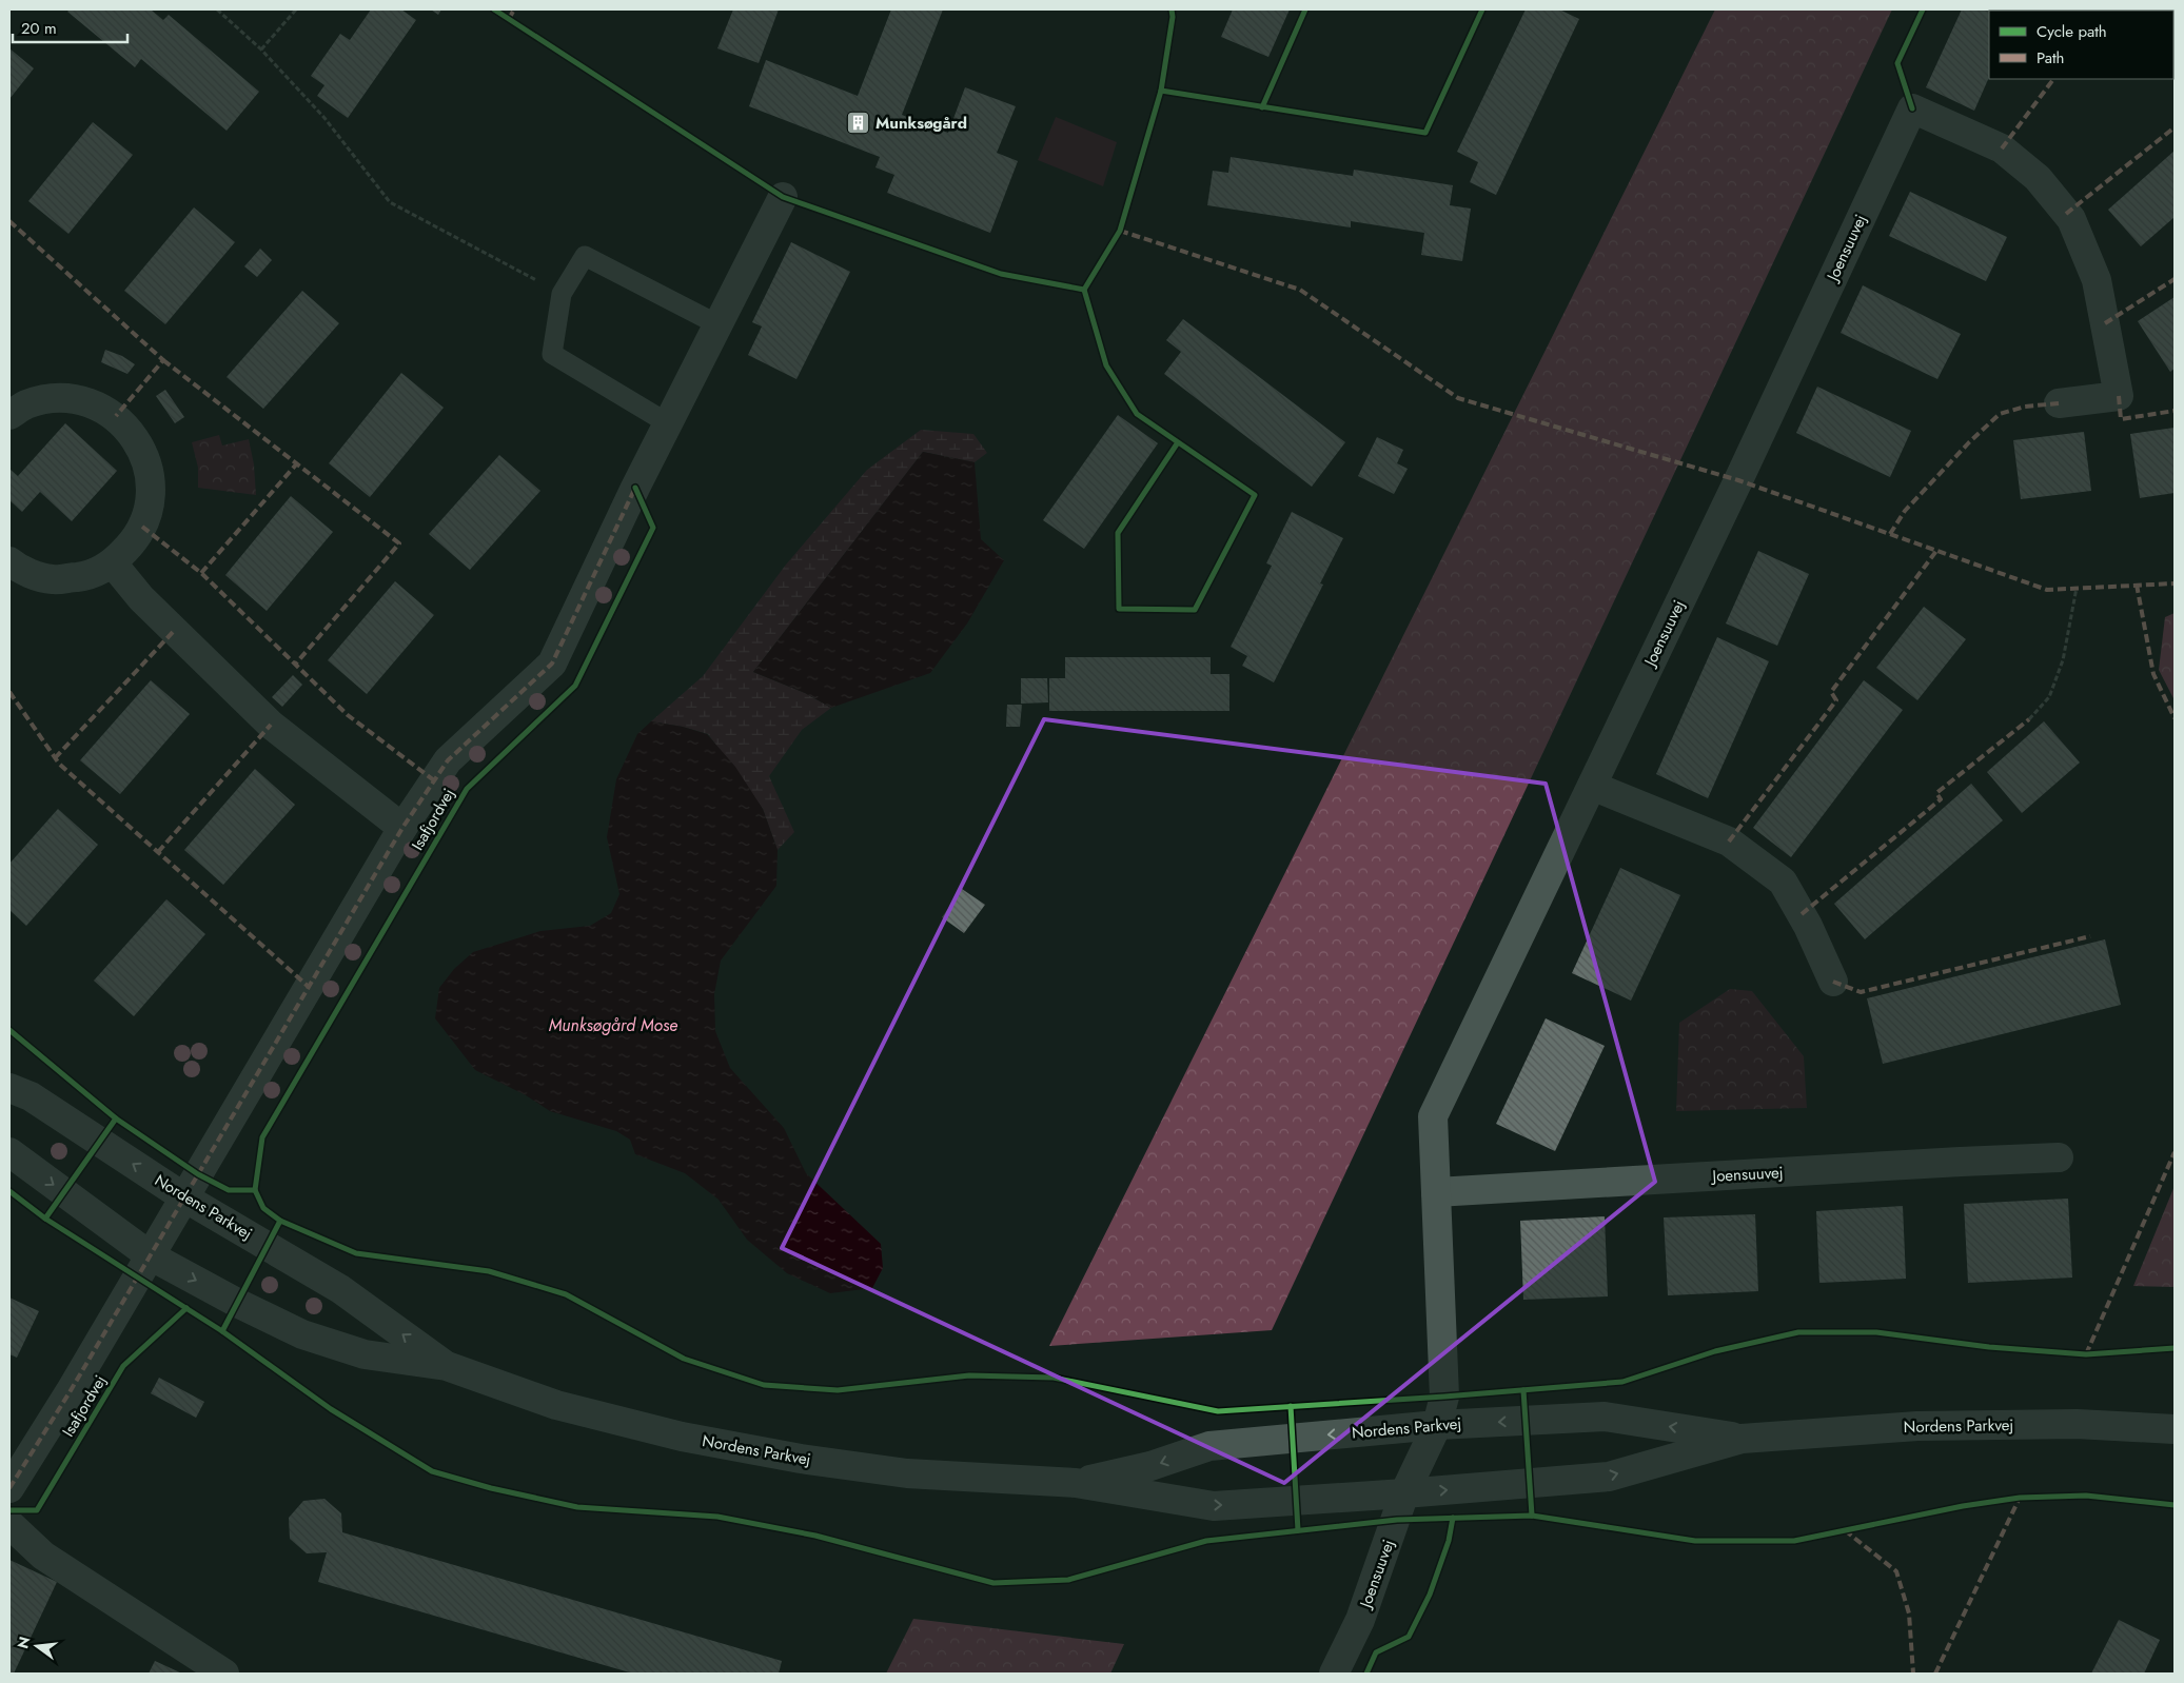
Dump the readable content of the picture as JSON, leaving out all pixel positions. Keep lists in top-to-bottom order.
{
  "streets": {
    "street": ["Joensuuvej", "Isafjordvej", "Nordens Parkvej"]
  },
  "crossings": [
    ["Joensuuvej", "Nordens Parkvej"],
    ["Isafjordvej", "Nordens Parkvej"]
  ],
  "water": ["Munksøgård Mose"],
  "places": {
    "building": ["Munksøgård"]
  },
  "legend": ["Cycle path", "Path"],
  "scale_bar": "20 m",
  "north": "left"
}
